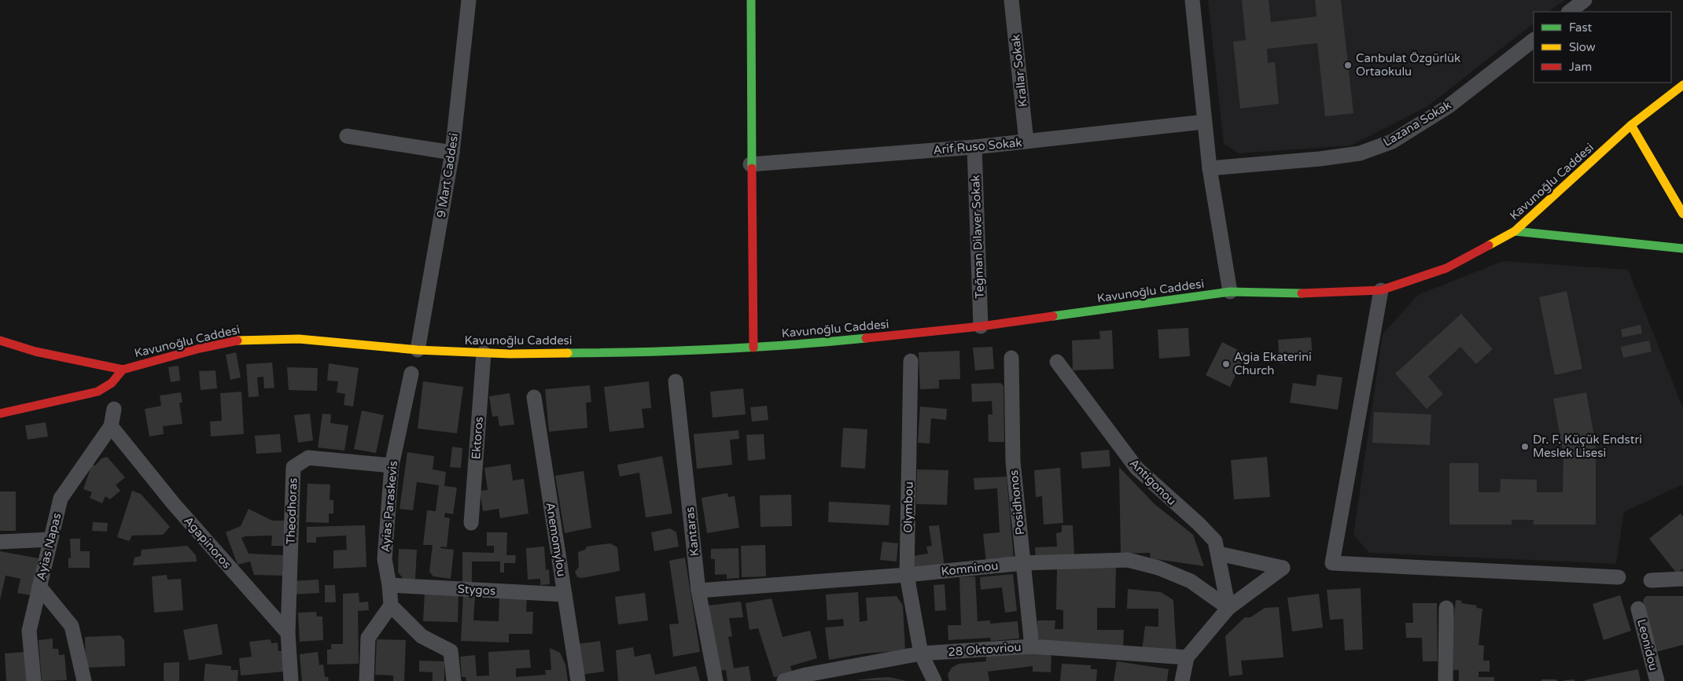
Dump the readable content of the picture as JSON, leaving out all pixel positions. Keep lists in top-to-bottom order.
{
  "streets": {
    "main road": ["Kavunoğlu Caddesi"],
    "street": [
      "Krallar Sokak",
      "Lazana Sokak",
      "Arif Ruso Sokak",
      "9 Mart Caddesi",
      "Teğman Dilaver Sokak",
      "Ektoros",
      "Antigonou",
      "Posidhonos",
      "Ayias Paraskevis",
      "Olymbou",
      "Theodhoras",
      "Kantaras",
      "Anemomylou",
      "Agapinoros",
      "Ayias Napas",
      "Komninou",
      "Stygos",
      "Leonidou",
      "28 Oktovriou"
    ]
  },
  "crossings": [
    ["Krallar Sokak", "Arif Ruso Sokak"],
    ["Arif Ruso Sokak", "Teğman Dilaver Sokak"],
    ["9 Mart Caddesi", "Kavunoğlu Caddesi"],
    ["Kavunoğlu Caddesi", "Teğman Dilaver Sokak"],
    ["Kavunoğlu Caddesi", "Ektoros"],
    ["Antigonou", "Komninou"],
    ["Posidhonos", "Komninou"],
    ["Posidhonos", "28 Oktovriou"],
    ["Ayias Paraskevis", "Theodhoras"],
    ["Ayias Paraskevis", "Stygos"],
    ["Olymbou", "Komninou"],
    ["Olymbou", "28 Oktovriou"],
    ["Theodhoras", "Agapinoros"],
    ["Kantaras", "Komninou"],
    ["Anemomylou", "Stygos"],
    ["Agapinoros", "Ayias Napas"]
  ],
  "places": ["Canbulat Özgürlük Ortaokulu", "Agia Ekaterini Church", "Dr. F. Küçük Endstri Meslek Lisesi"],
  "legend": ["Fast", "Slow", "Jam"]
}
